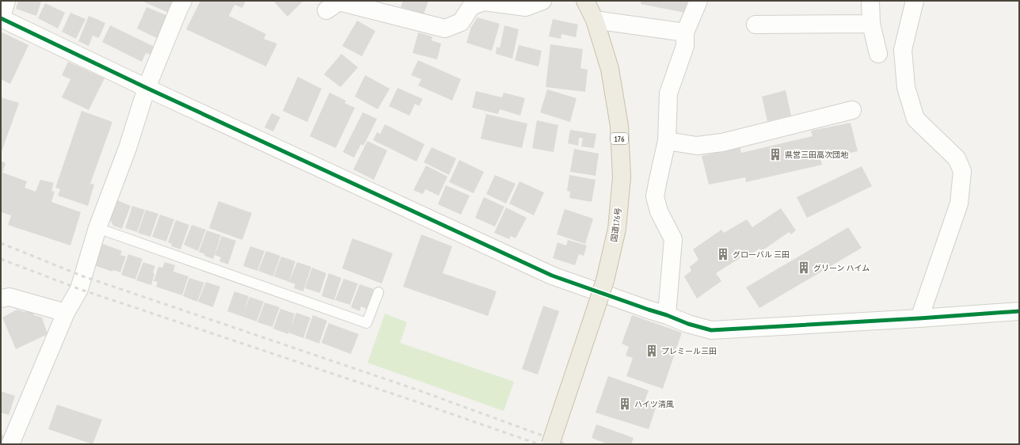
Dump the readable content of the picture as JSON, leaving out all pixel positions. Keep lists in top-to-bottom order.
{
  "streets": {
    "highway": ["176", "国道176号"]
  },
  "places": {
    "building": [
      "県営三田高次団地",
      "グローバル 三田",
      "グリーン ハイム",
      "プレミール三田",
      "ハイツ清風"
    ]
  }
}
